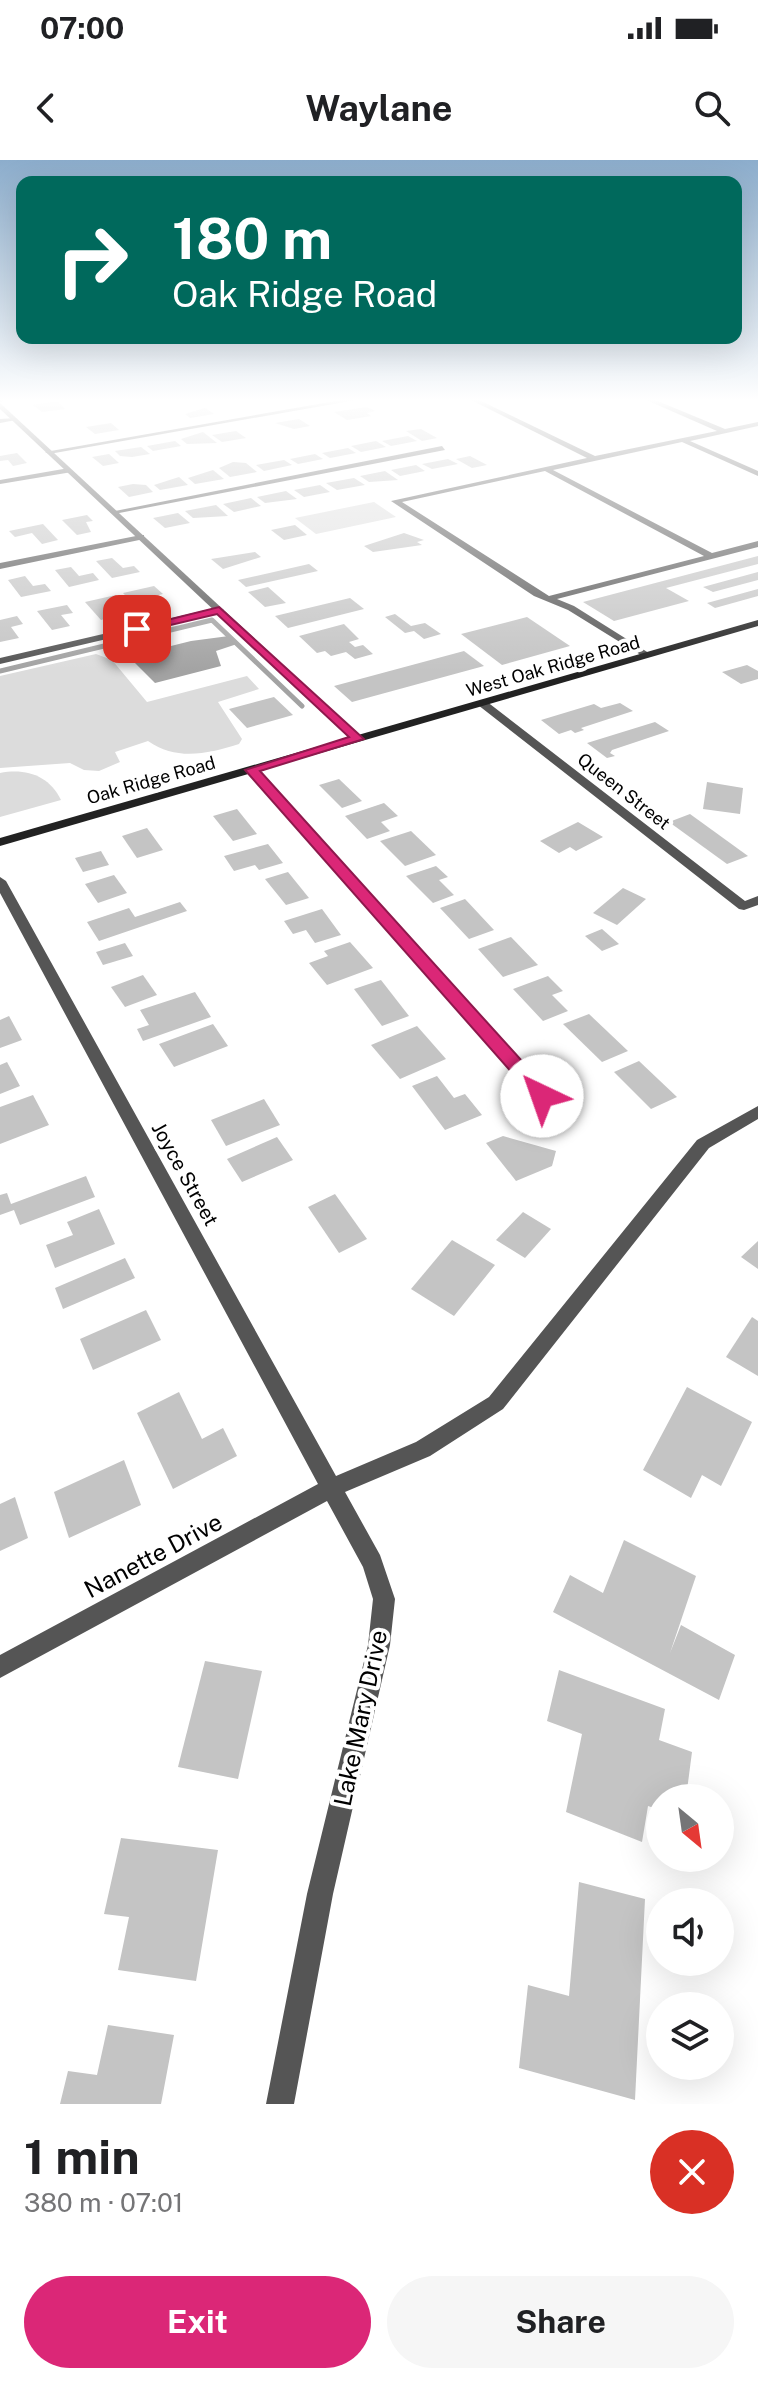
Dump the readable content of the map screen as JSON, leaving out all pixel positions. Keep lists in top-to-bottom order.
{
  "streets": {
    "main road": ["West Oak Ridge Road", "Oak Ridge Road"],
    "street": [
      "Queen Street",
      "Joyce Street",
      "Nanette Drive",
      "Lake Mary Drive"
    ]
  },
  "crossings": [
    ["West Oak Ridge Road", "Oak Ridge Road"],
    ["West Oak Ridge Road", "Queen Street"],
    ["Joyce Street", "Nanette Drive"],
    ["Joyce Street", "Lake Mary Drive"],
    ["Nanette Drive", "Lake Mary Drive"]
  ],
  "north": "bottom right",
  "page": {
    "status": "07:00",
    "header": "Waylane",
    "turn": ["180 m", "Oak Ridge Road"],
    "heading": ["1 min", "380 m · 07:01"],
    "buttons": ["Exit", "Share"]
  }
}
